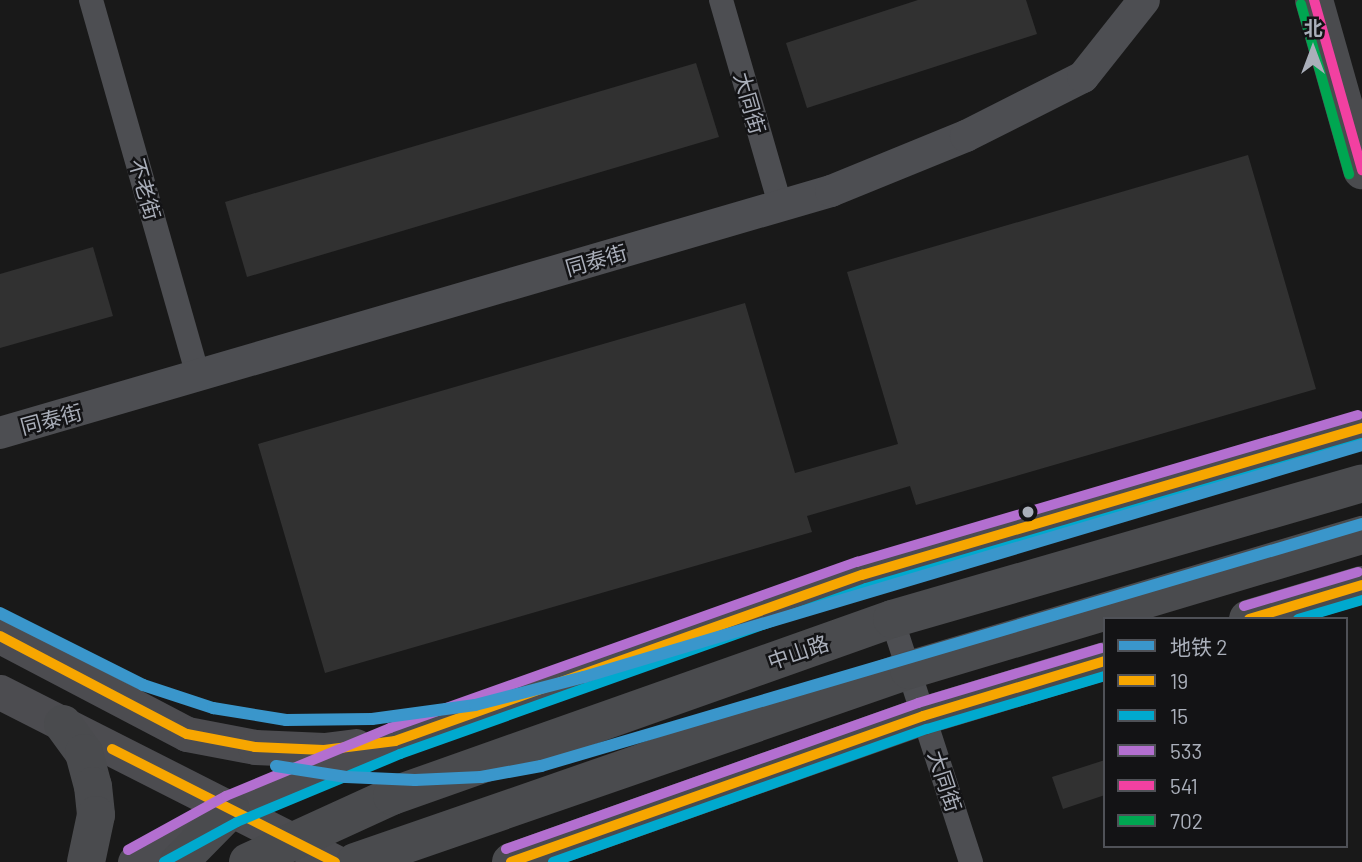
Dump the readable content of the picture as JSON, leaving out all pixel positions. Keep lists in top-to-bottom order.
{
  "streets": {
    "main road": ["中山路"],
    "street": ["大同街", "不老街", "同泰街"]
  },
  "crossings": [
    ["大同街", "同泰街"],
    ["大同街", "中山路"],
    ["不老街", "同泰街"]
  ],
  "lines": [
    "transit line 541",
    "transit line 702",
    "transit line 533",
    "transit line 19",
    "transit line 15",
    "metro line 2"
  ],
  "legend": [
    "地铁 2",
    "19",
    "15",
    "533",
    "541",
    "702"
  ],
  "north": "top"
}
